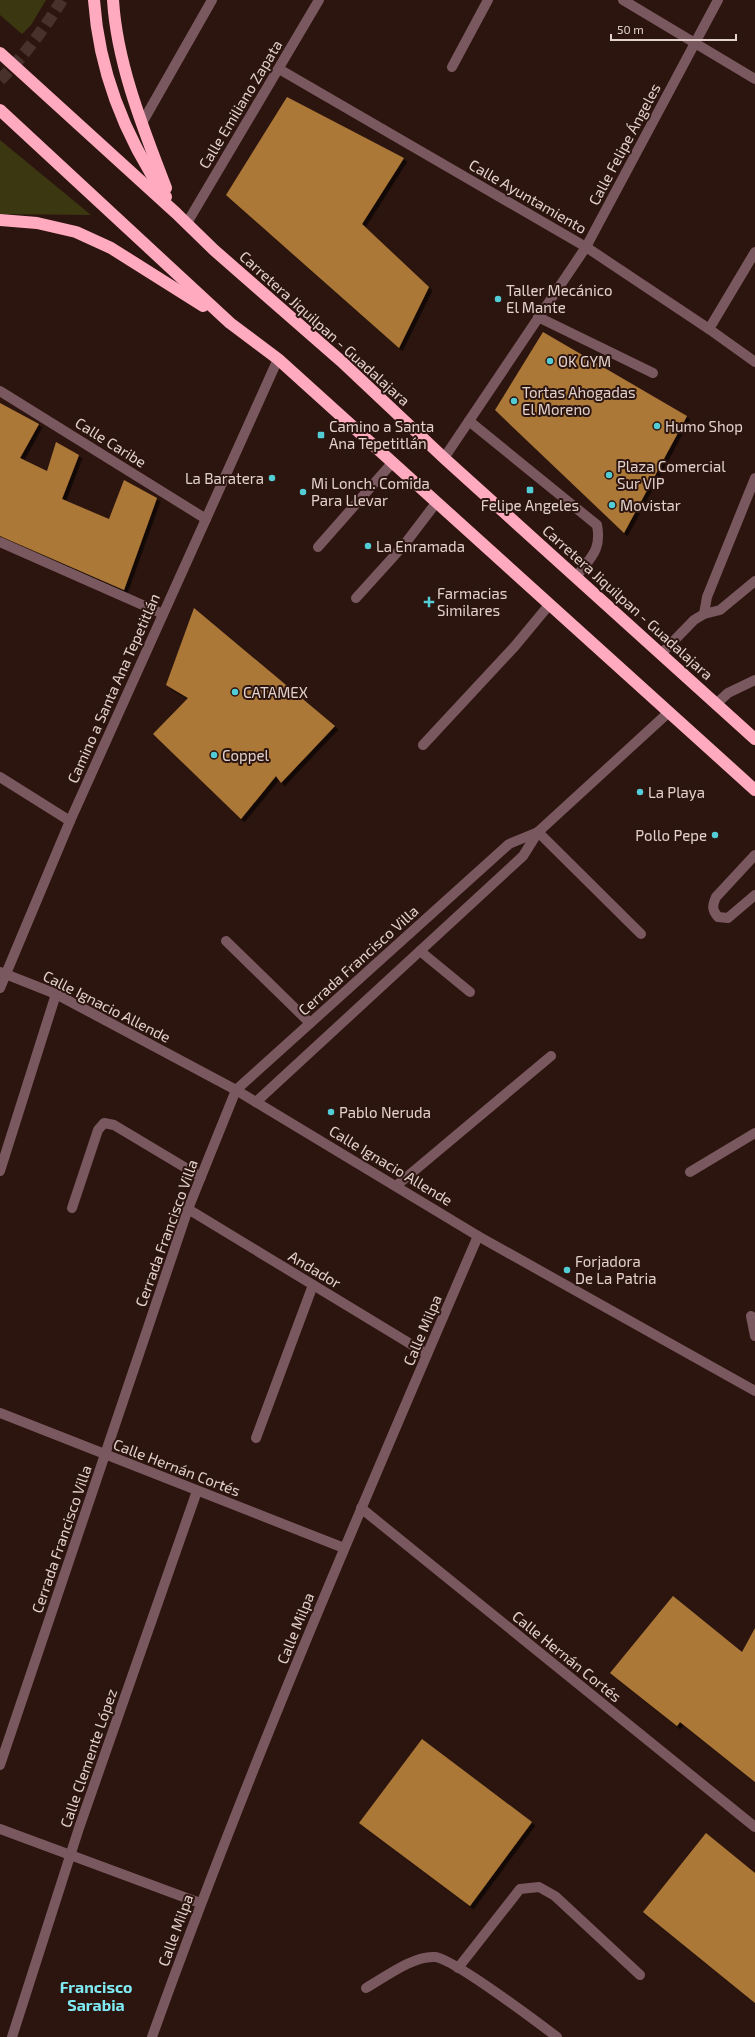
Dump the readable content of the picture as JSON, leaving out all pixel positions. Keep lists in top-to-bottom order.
{
  "streets": {
    "highway": ["Carretera Jiquilpan - Guadalajara"],
    "street": [
      "Calle Emiliano Zapata",
      "Calle Felipe Ángeles",
      "Calle Ayuntamiento",
      "Calle Caribe",
      "Camino a Santa Ana Tepetitlán",
      "Cerrada Francisco Villa",
      "Calle Ignacio Allende",
      "Andador",
      "Calle Milpa",
      "Calle Hernán Cortés",
      "Calle Clemente López"
    ]
  },
  "crossings": [
    ["Calle Emiliano Zapata", "Calle Ayuntamiento"],
    ["Calle Emiliano Zapata", "Carretera Jiquilpan - Guadalajara"],
    ["Calle Felipe Ángeles", "Calle Ayuntamiento"],
    ["Calle Felipe Ángeles", "Carretera Jiquilpan - Guadalajara"],
    ["Calle Caribe", "Camino a Santa Ana Tepetitlán"],
    ["Camino a Santa Ana Tepetitlán", "Calle Ignacio Allende"],
    ["Cerrada Francisco Villa", "Calle Ignacio Allende"],
    ["Cerrada Francisco Villa", "Andador"],
    ["Cerrada Francisco Villa", "Calle Hernán Cortés"],
    ["Calle Ignacio Allende", "Calle Milpa"],
    ["Andador", "Calle Milpa"],
    ["Calle Milpa", "Calle Hernán Cortés"],
    ["Calle Hernán Cortés", "Calle Clemente López"]
  ],
  "districts": ["Francisco Sarabia"],
  "places": {
    "other": [
      "Taller Mecánico El Mante",
      "OK GYM",
      "Tortas Ahogadas El Moreno",
      "Humo Shop",
      "Plaza Comercial Sur VIP",
      "La Baratera",
      "Mi Lonch. Comida Para Llevar",
      "Movistar",
      "La Enramada",
      "CATAMEX",
      "Coppel",
      "La Playa",
      "Pollo Pepe",
      "Pablo Neruda",
      "Forjadora De La Patria"
    ],
    "transit": ["Camino a Santa Ana Tepetitlán", "Felipe Angeles"],
    "health": ["Farmacias Similares"]
  },
  "scale_bar": "50 m"
}
